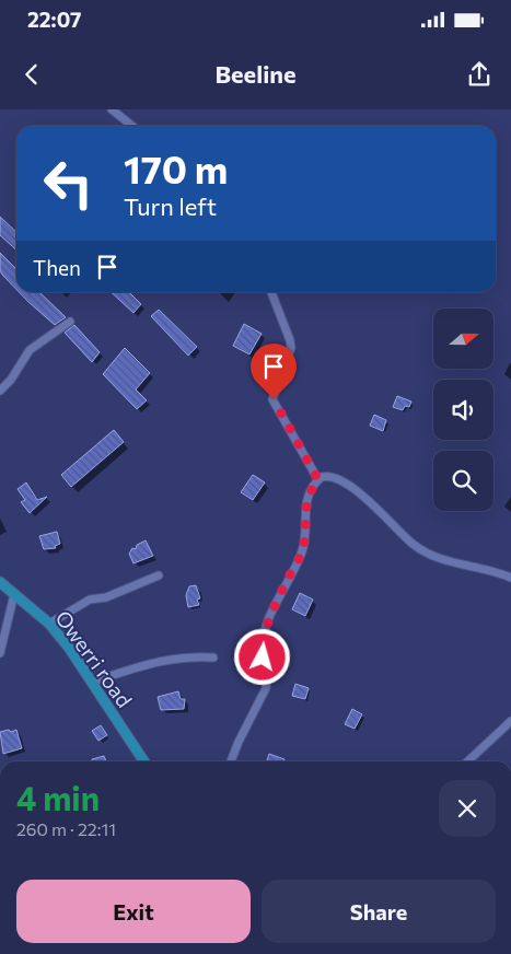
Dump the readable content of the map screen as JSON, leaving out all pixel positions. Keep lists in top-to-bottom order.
{
  "streets": {
    "main road": ["Owerri road"]
  },
  "north": "right",
  "page": {
    "status": "22:07",
    "header": "Beeline",
    "turn": ["170 m", "Turn left"],
    "then": "Then",
    "heading": ["4 min", "260 m · 22:11"],
    "buttons": ["Exit", "Share"]
  }
}
